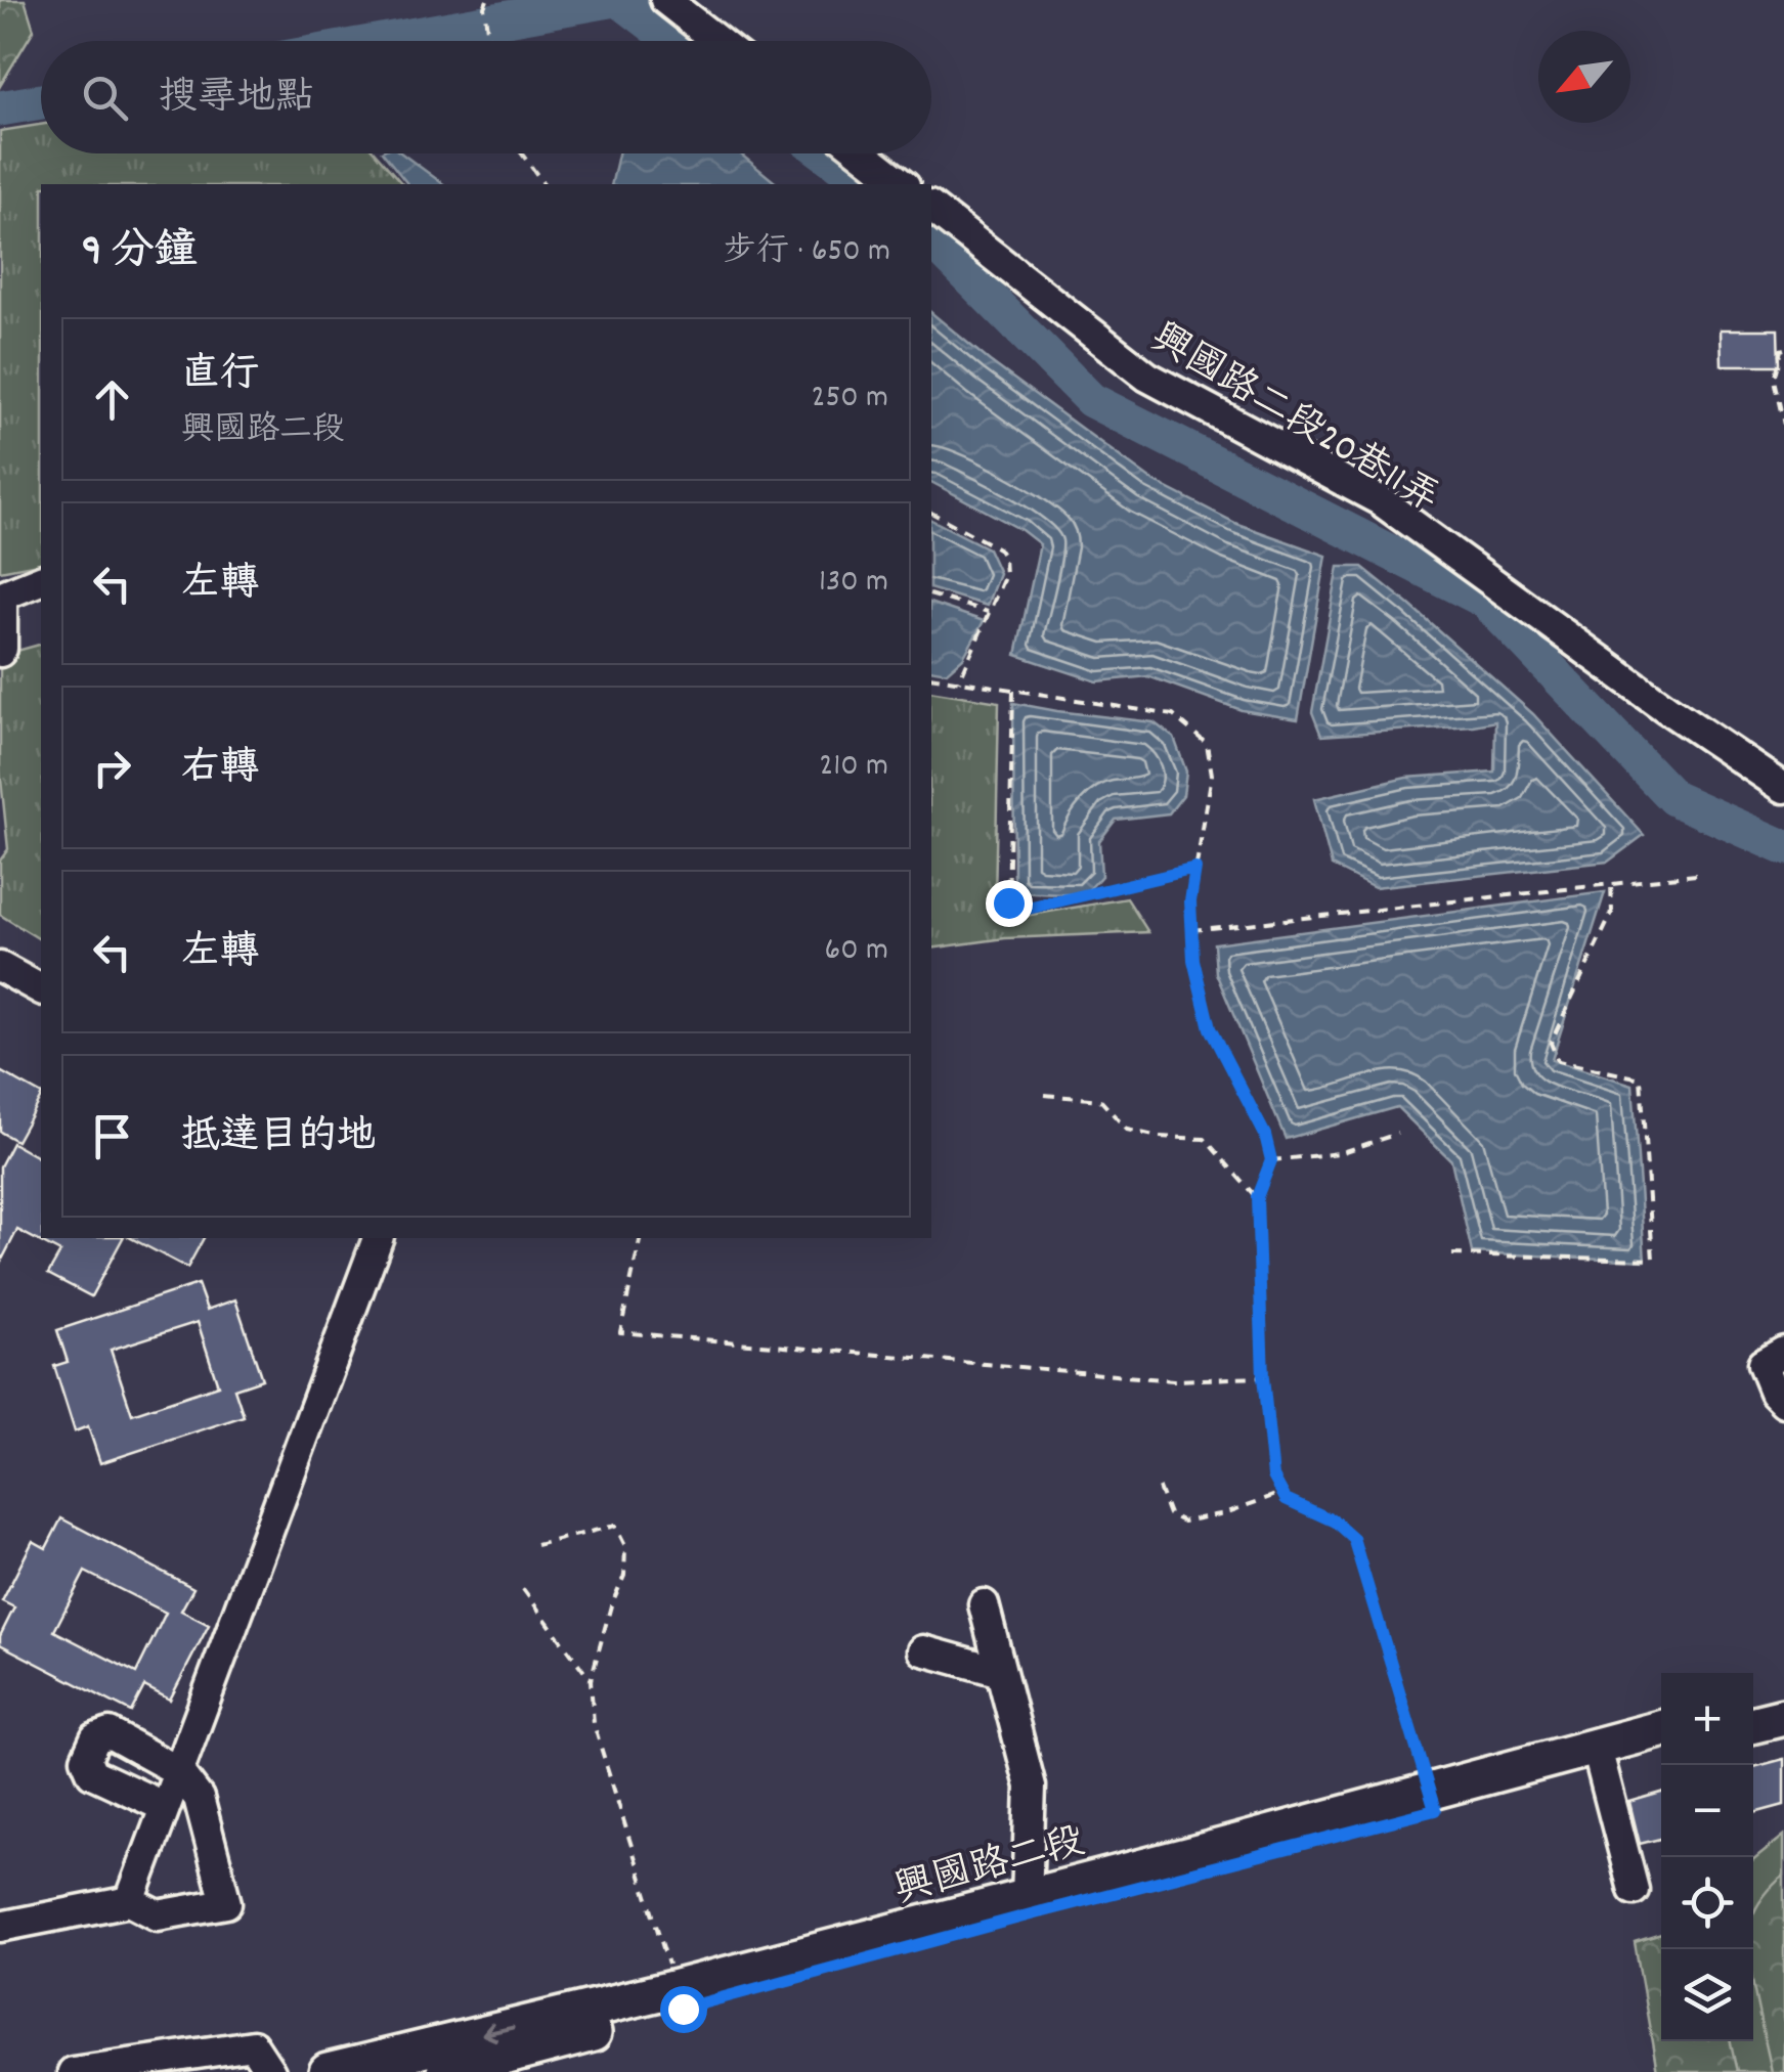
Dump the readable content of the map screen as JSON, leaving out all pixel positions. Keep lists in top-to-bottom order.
{
  "streets": {
    "main road": ["興國路二段"],
    "lane": ["興國路二段20巷11弄"]
  },
  "north": "bottom left",
  "page": {
    "search": "搜尋地點",
    "heading": ["9 分鐘", "步行 · 650 m"],
    "list": [
      ["直行", "興國路二段", "250 m"],
      ["左轉", "130 m"],
      ["右轉", "210 m"],
      ["左轉", "60 m"],
      "抵達目的地"
    ],
    "map_buttons": ["+", "−"]
  }
}
